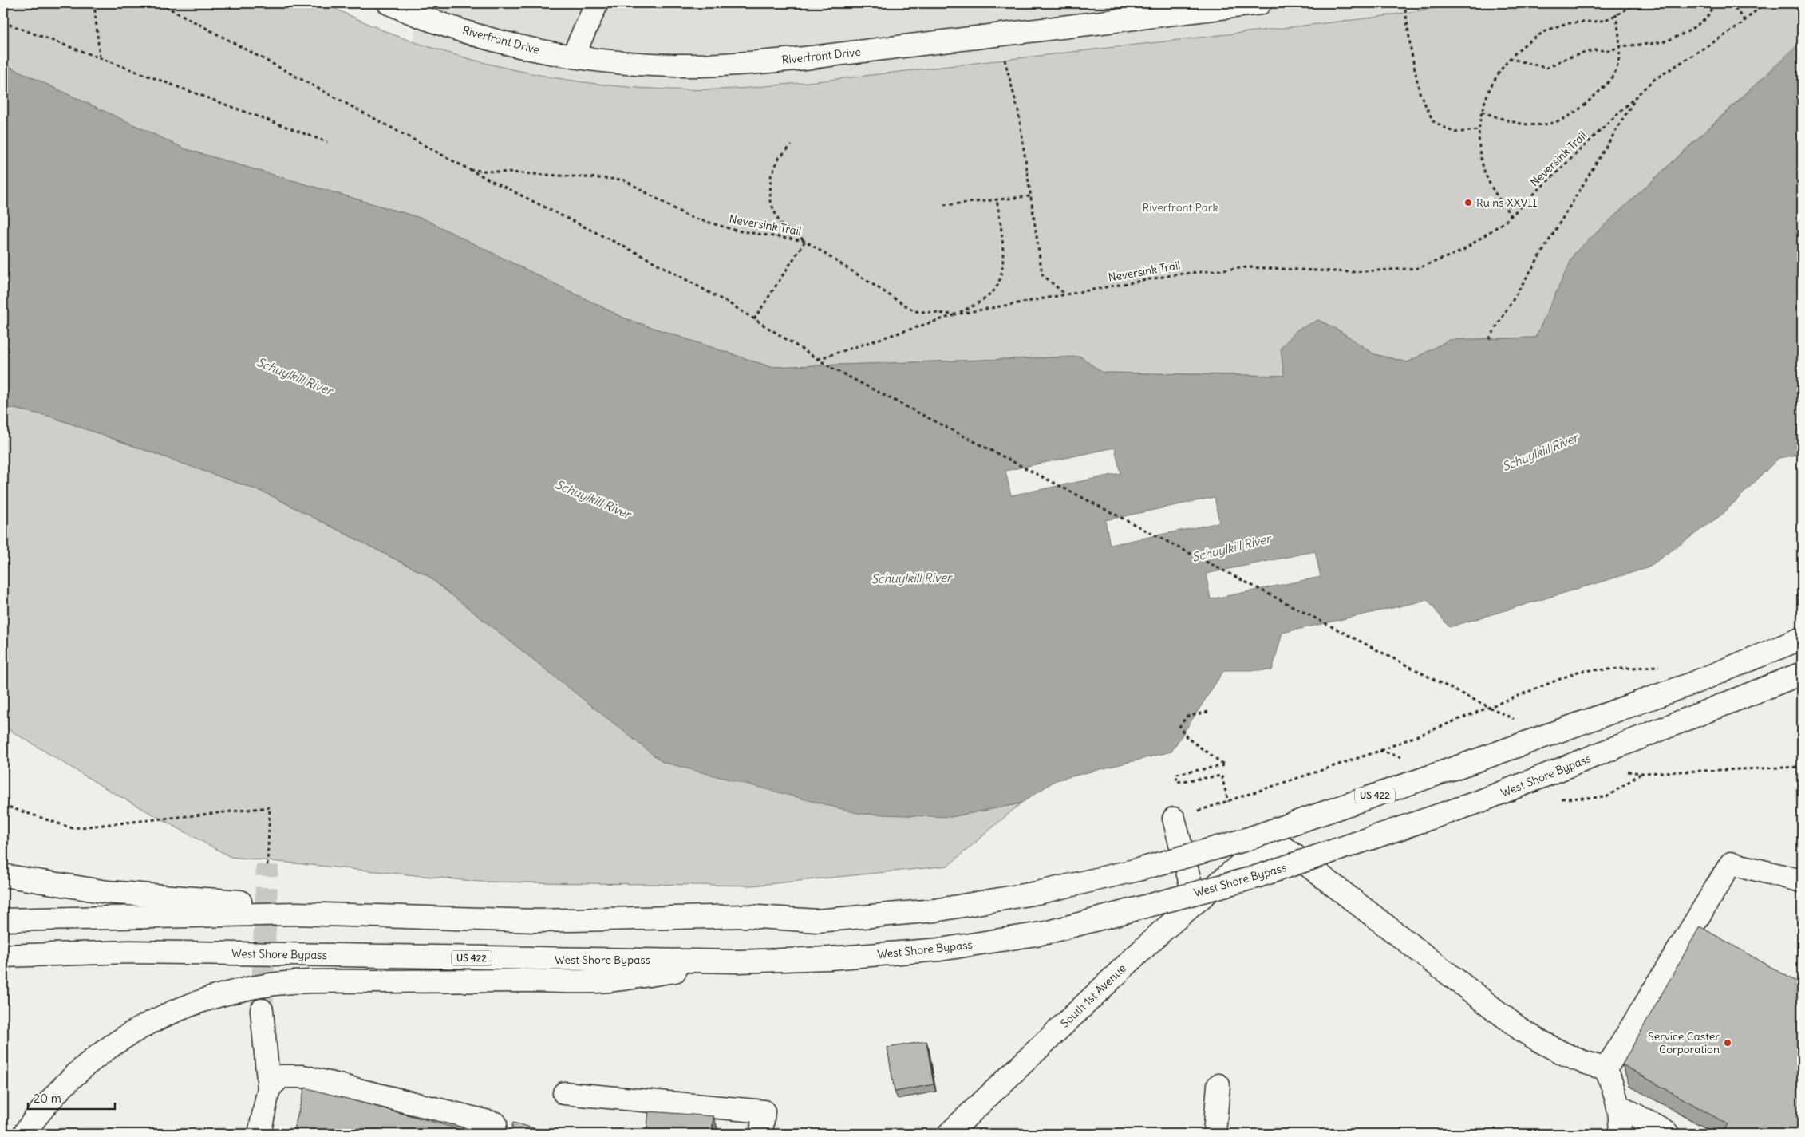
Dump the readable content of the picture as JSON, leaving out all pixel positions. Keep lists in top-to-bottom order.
{
  "streets": {
    "main road": [
      "Riverfront Drive",
      "West Shore Bypass",
      "US 422",
      "South 1st Avenue"
    ],
    "path": ["Neversink Trail"]
  },
  "water": ["Schuylkill River"],
  "parks": ["Riverfront Park"],
  "places": ["Ruins XXVII", "Service Caster Corporation"],
  "scale_bar": "20 m"
}
